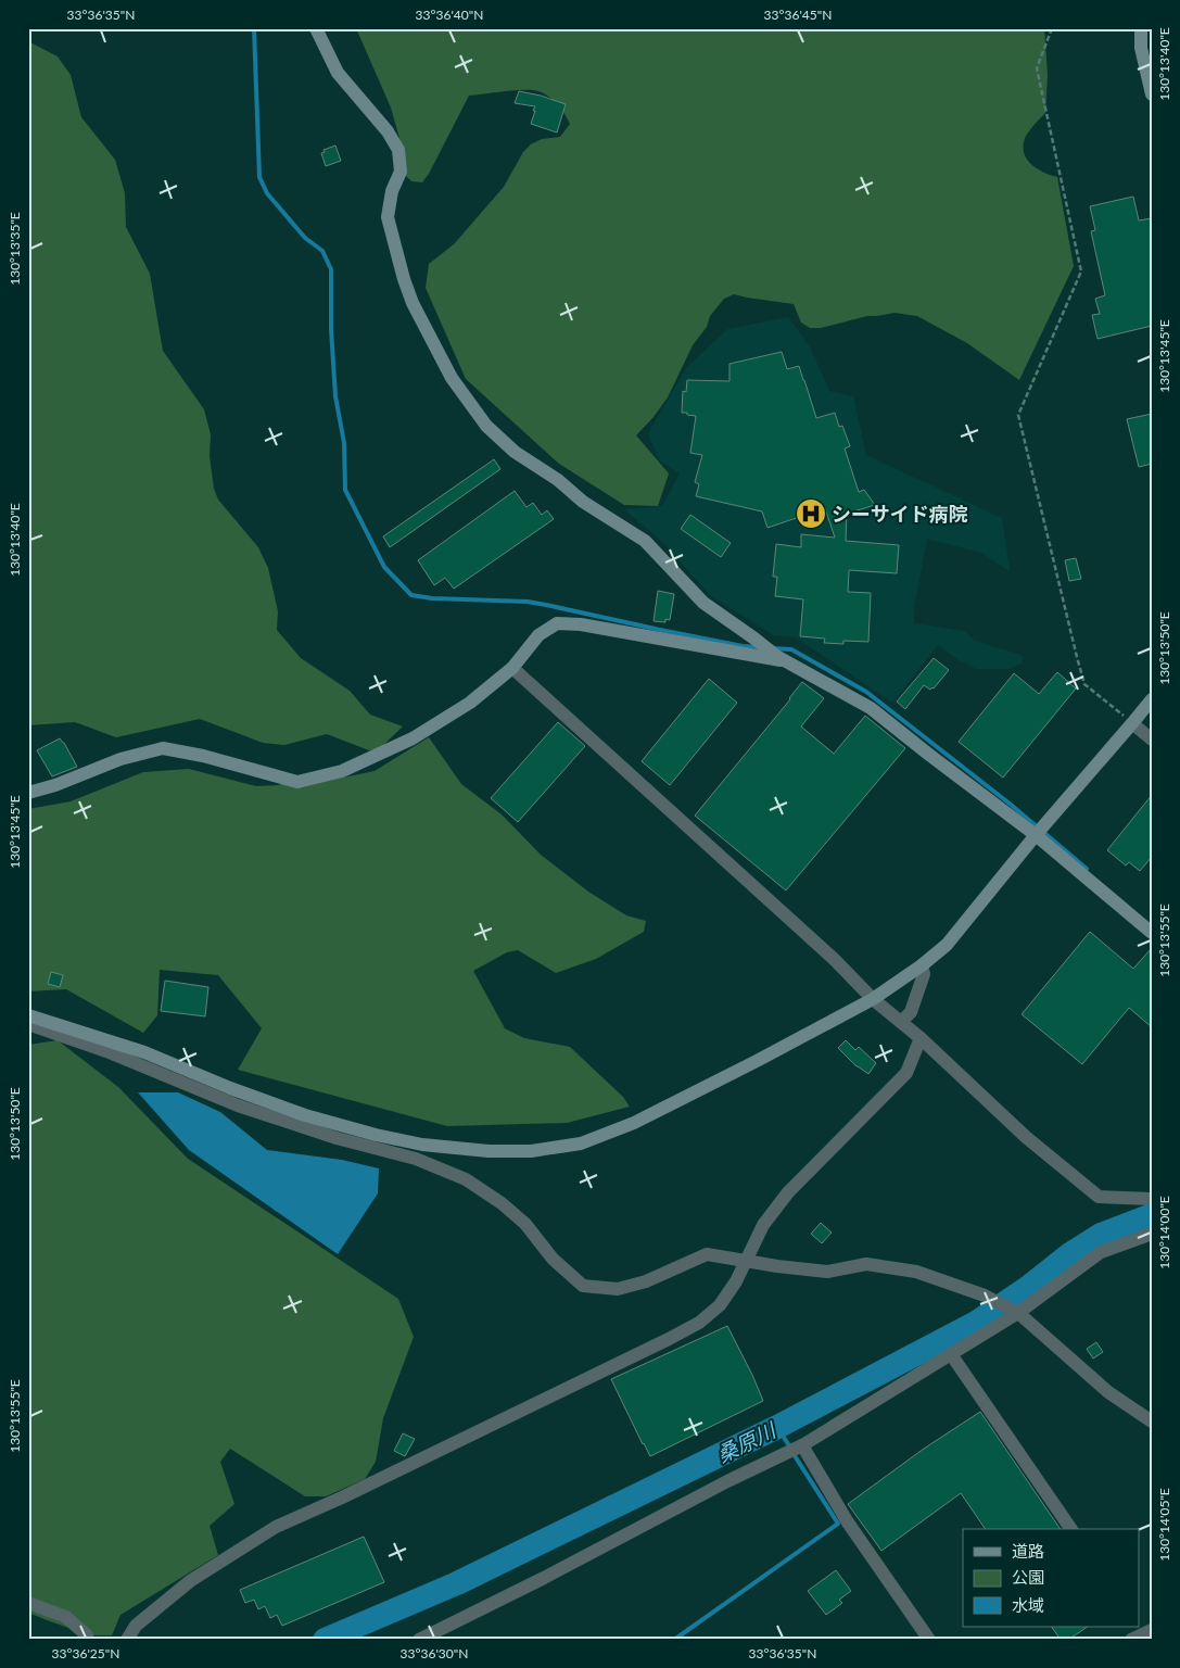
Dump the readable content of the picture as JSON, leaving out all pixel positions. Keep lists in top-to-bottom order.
{
  "water": ["桑原川"],
  "places": {
    "hospital": ["シーサイド病院"]
  },
  "legend": ["道路", "公園", "水域"],
  "coordinates": [
    "33°36'35\"N",
    "33°36'40\"N",
    "33°36'45\"N",
    "130°13'40\"E",
    "130°13'35\"E",
    "130°13'45\"E",
    "130°13'50\"E",
    "130°13'55\"E",
    "130°14'00\"E",
    "130°14'05\"E",
    "33°36'25\"N",
    "33°36'30\"N"
  ]
}
